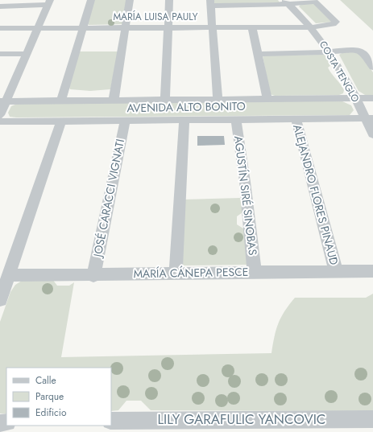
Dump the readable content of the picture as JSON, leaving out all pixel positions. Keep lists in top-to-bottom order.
{
  "streets": {
    "street": [
      "MARÍA LUISA PAULY",
      "COSTA TENGLO",
      "AVENIDA ALTO BONITO",
      "ALEJANDRO FLORES PINAUD",
      "AGUSTÍN SIRÉ SINOBAS",
      "JOSÉ CARACCI VIGNATI",
      "MARÍA CÁNEPA PESCE",
      "LILY GARAFULIC YANCOVIC"
    ]
  },
  "crossings": [
    ["MARÍA LUISA PAULY", "COSTA TENGLO"],
    ["COSTA TENGLO", "AVENIDA ALTO BONITO"],
    ["AVENIDA ALTO BONITO", "ALEJANDRO FLORES PINAUD"],
    ["AVENIDA ALTO BONITO", "AGUSTÍN SIRÉ SINOBAS"],
    ["AVENIDA ALTO BONITO", "JOSÉ CARACCI VIGNATI"],
    ["ALEJANDRO FLORES PINAUD", "MARÍA CÁNEPA PESCE"],
    ["AGUSTÍN SIRÉ SINOBAS", "MARÍA CÁNEPA PESCE"],
    ["JOSÉ CARACCI VIGNATI", "MARÍA CÁNEPA PESCE"]
  ],
  "legend": ["Calle", "Parque", "Edificio"]
}
